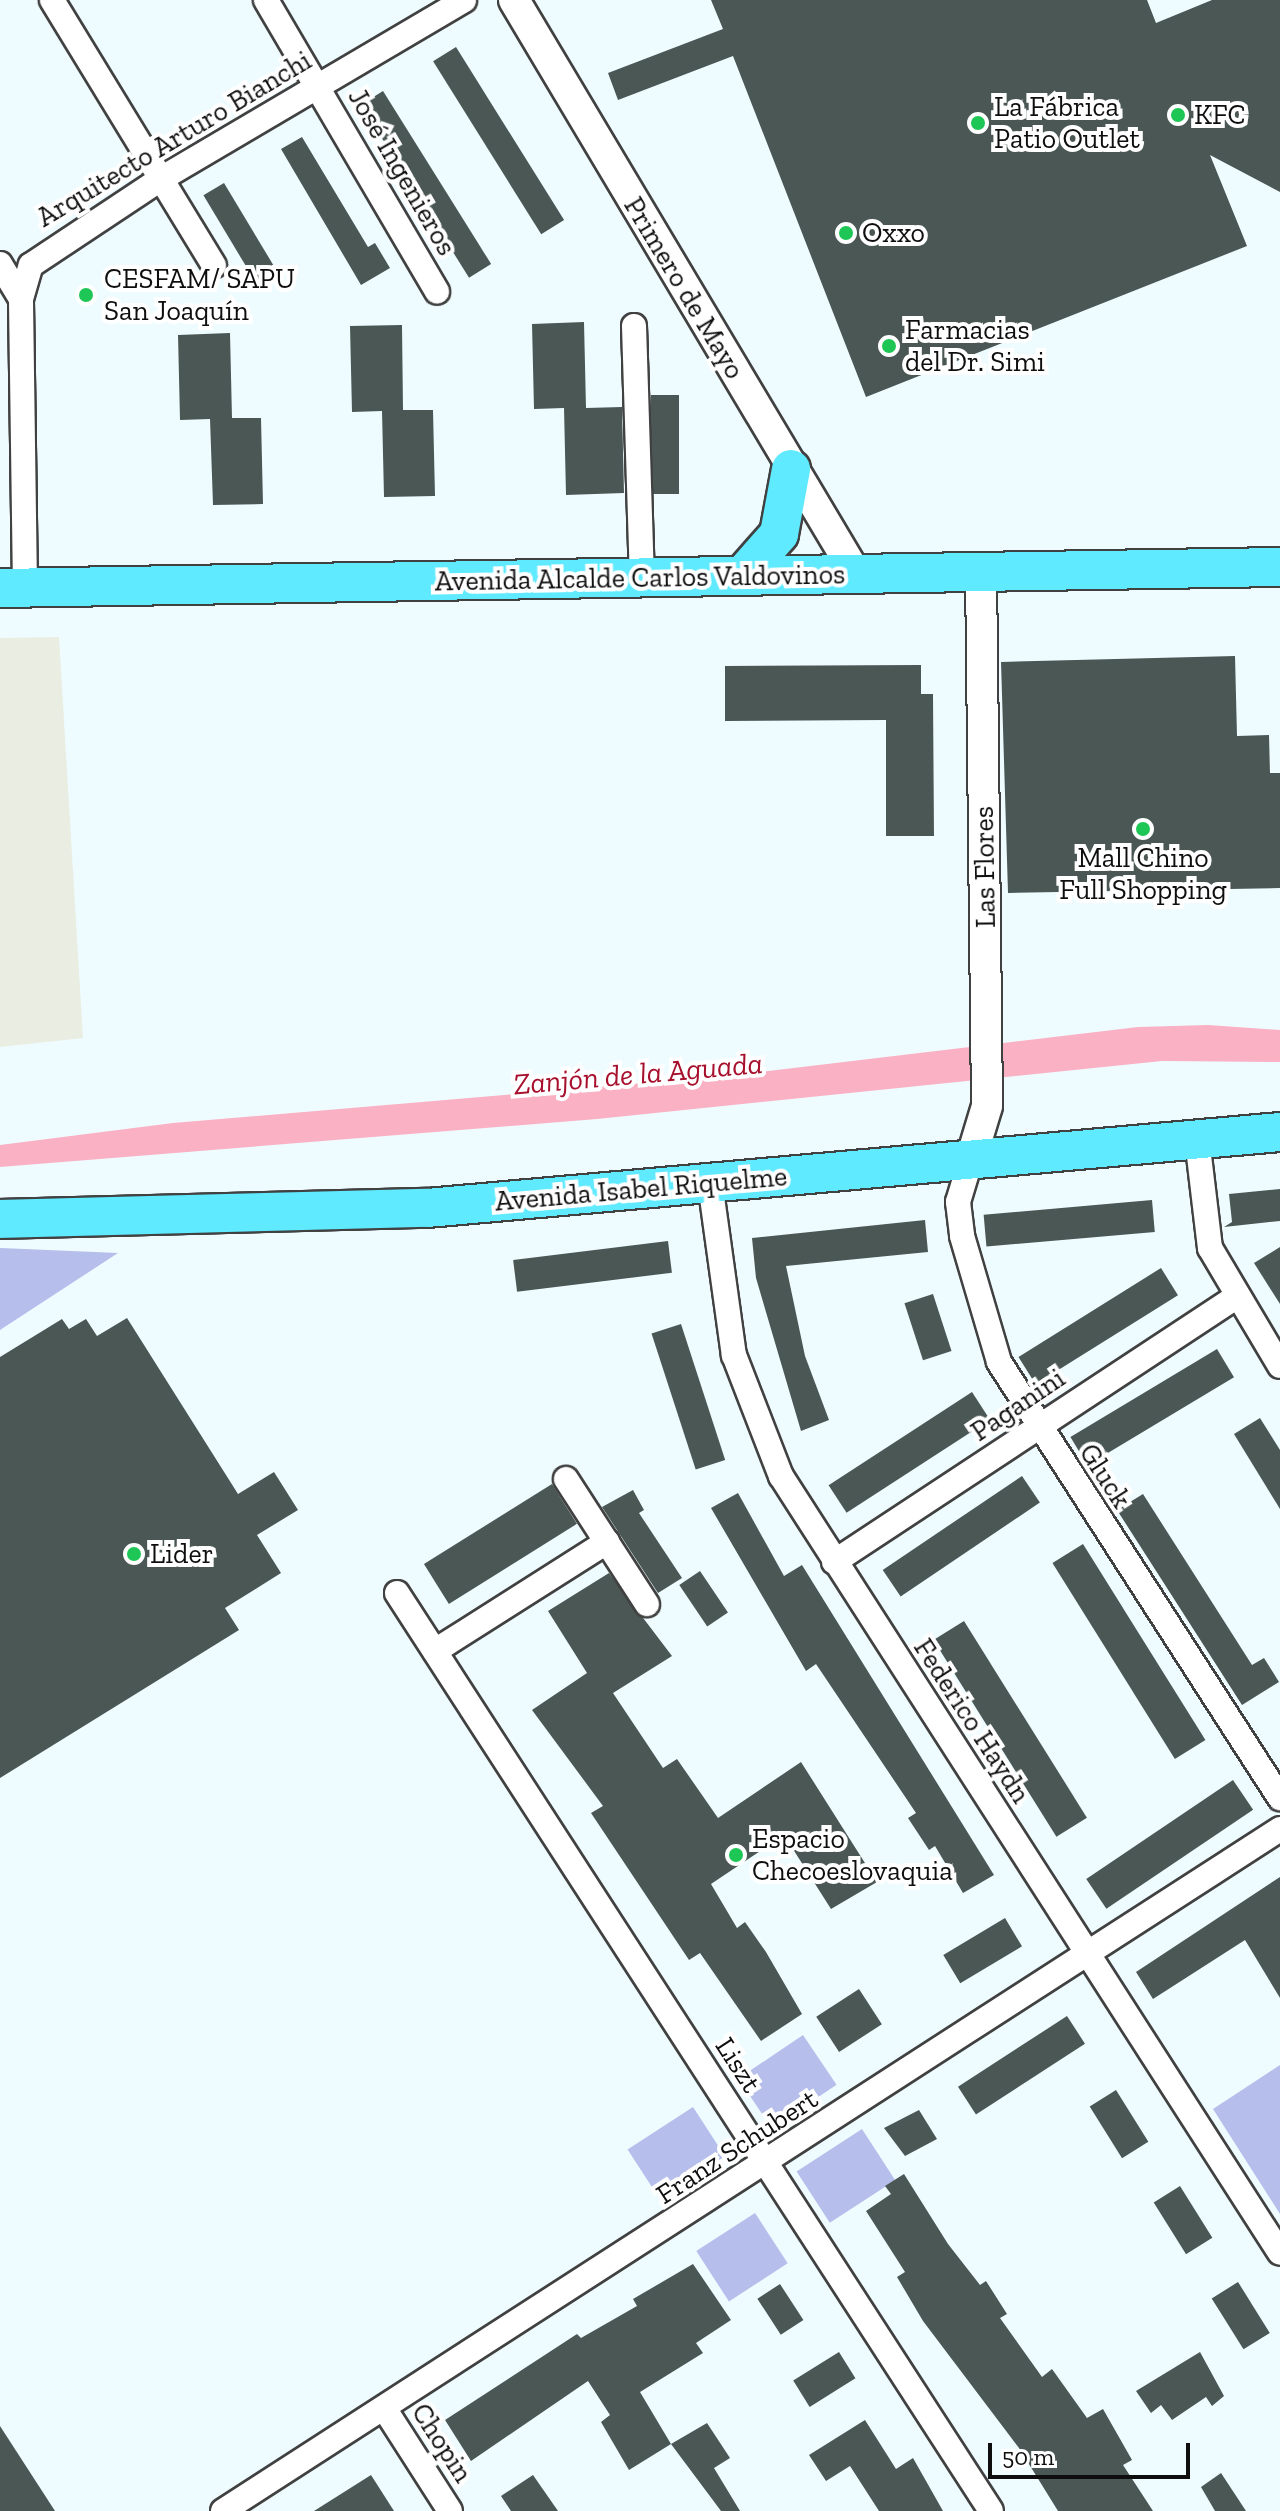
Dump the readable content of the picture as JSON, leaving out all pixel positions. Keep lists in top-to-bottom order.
{
  "streets": {
    "main road": ["Avenida Alcalde Carlos Valdovinos", "Avenida Isabel Riquelme"],
    "street": [
      "Arquitecto Arturo Bianchi",
      "José Ingenieros",
      "Primero de Mayo",
      "Las Flores",
      "Paganini",
      "Gluck",
      "Federico Haydn",
      "Liszt",
      "Franz Schubert",
      "Chopin"
    ]
  },
  "crossings": [
    ["Arquitecto Arturo Bianchi", "José Ingenieros"],
    ["Arquitecto Arturo Bianchi", "Avenida Alcalde Carlos Valdovinos"],
    ["Primero de Mayo", "Avenida Alcalde Carlos Valdovinos"],
    ["Avenida Alcalde Carlos Valdovinos", "Las Flores"],
    ["Las Flores", "Avenida Isabel Riquelme"],
    ["Las Flores", "Gluck"],
    ["Avenida Isabel Riquelme", "Gluck"],
    ["Avenida Isabel Riquelme", "Federico Haydn"],
    ["Paganini", "Gluck"],
    ["Paganini", "Federico Haydn"],
    ["Federico Haydn", "Franz Schubert"],
    ["Liszt", "Franz Schubert"],
    ["Franz Schubert", "Chopin"]
  ],
  "water": ["Zanjón de la Aguada"],
  "places": [
    "KFC",
    "La Fábrica Patio Outlet",
    "Oxxo",
    "CESFAM/ SAPU San Joaquín",
    "Farmacias del Dr. Simi",
    "Mall Chino Full Shopping",
    "Lider",
    "Espacio Checoeslovaquia"
  ],
  "scale_bar": "50 m"
}
